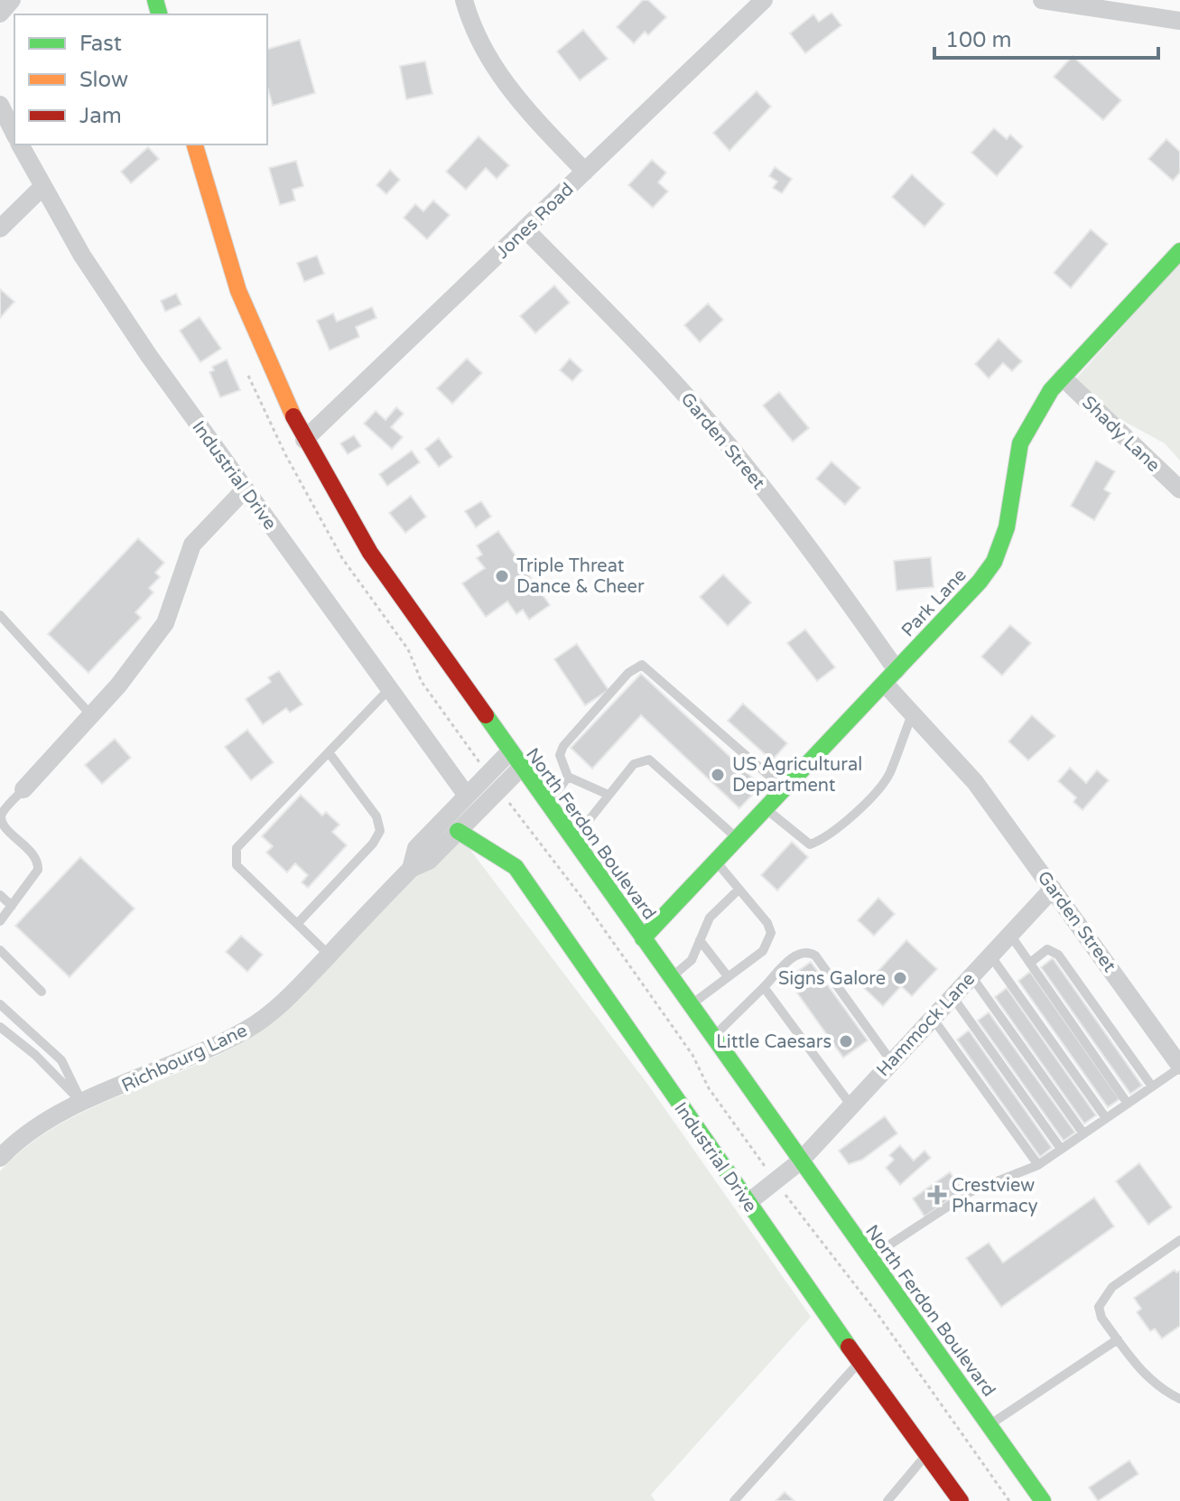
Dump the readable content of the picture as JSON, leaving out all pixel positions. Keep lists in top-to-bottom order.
{
  "streets": {
    "street": [
      "Jones Road",
      "Shady Lane",
      "Garden Street",
      "Industrial Drive",
      "Park Lane",
      "North Ferdon Boulevard",
      "Hammock Lane",
      "Richbourg Lane"
    ]
  },
  "crossings": [
    ["Jones Road", "Garden Street"],
    ["Jones Road", "North Ferdon Boulevard"],
    ["Shady Lane", "Park Lane"],
    ["Garden Street", "Park Lane"],
    ["Garden Street", "Hammock Lane"],
    ["Industrial Drive", "Hammock Lane"],
    ["Industrial Drive", "Richbourg Lane"],
    ["Park Lane", "North Ferdon Boulevard"],
    ["North Ferdon Boulevard", "Hammock Lane"],
    ["North Ferdon Boulevard", "Richbourg Lane"]
  ],
  "places": {
    "other": [
      "Triple Threat Dance & Cheer",
      "US Agricultural Department",
      "Signs Galore",
      "Little Caesars"
    ],
    "health": ["Crestview Pharmacy"]
  },
  "legend": ["Fast", "Slow", "Jam"],
  "scale_bar": "100 m"
}
